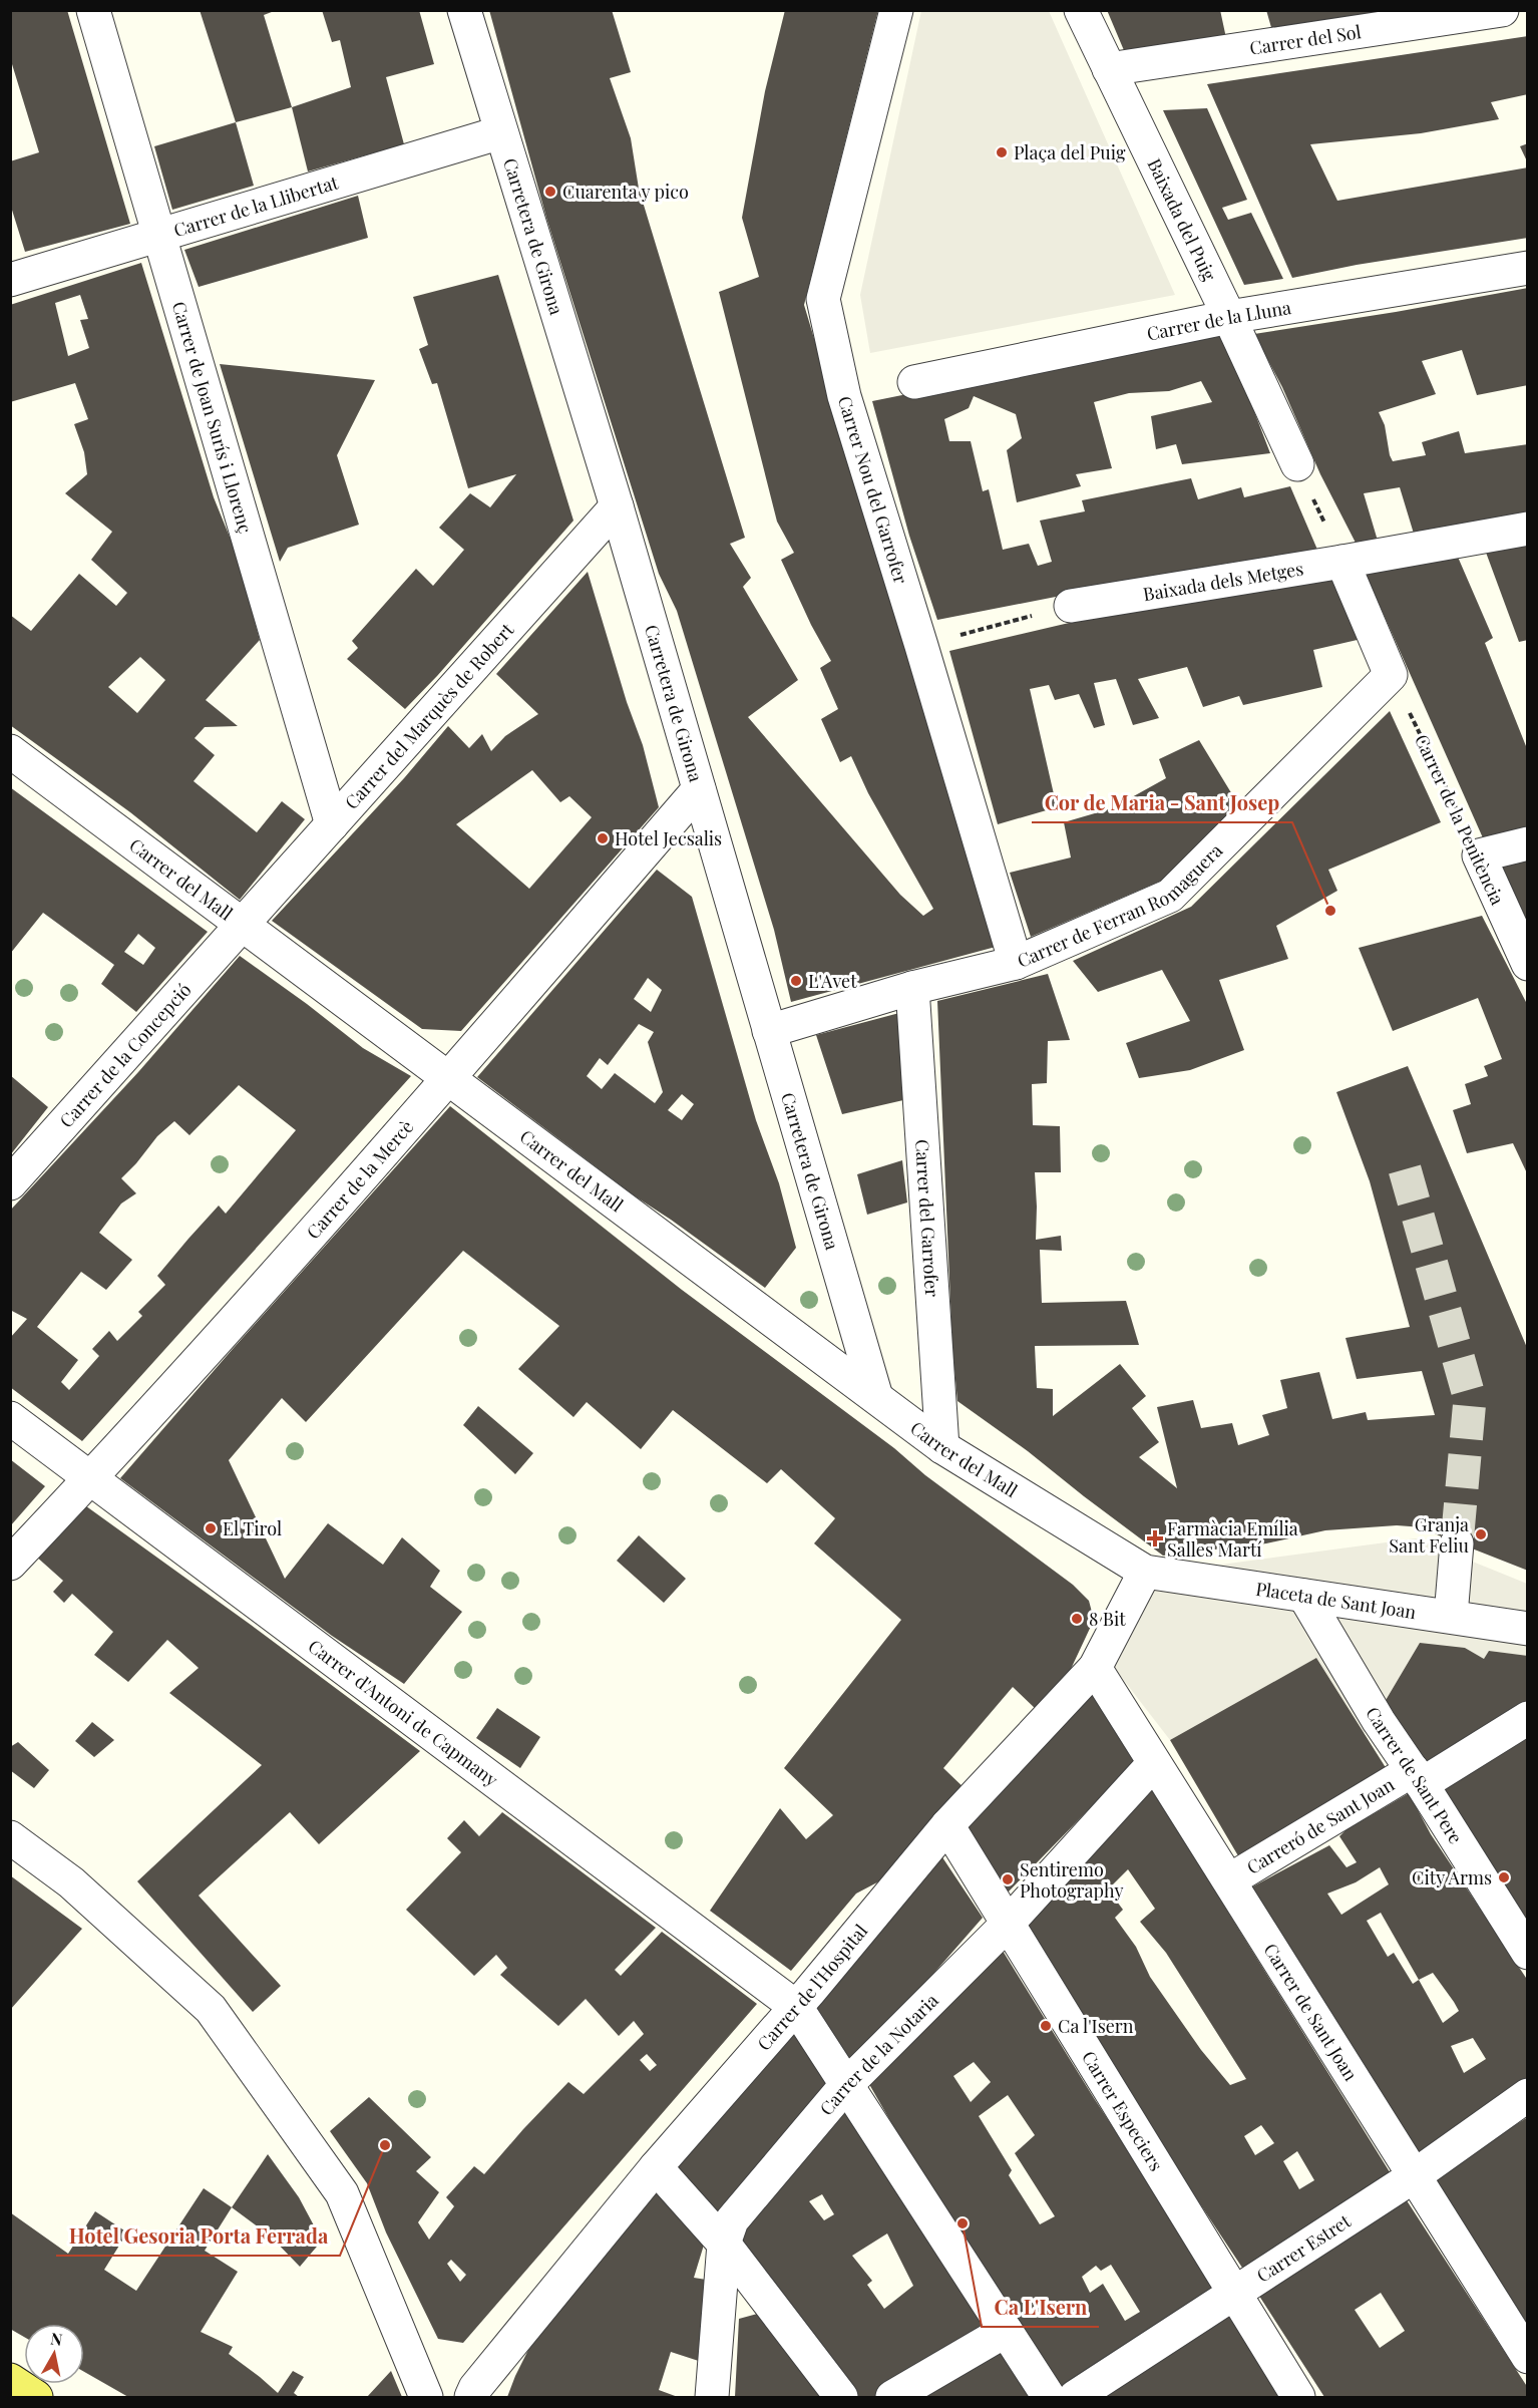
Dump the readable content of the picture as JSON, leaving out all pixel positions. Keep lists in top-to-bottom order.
{
  "streets": {
    "street": [
      "Carrer del Sol",
      "Carrer de la Llibertat",
      "Baixada del Puig",
      "Carretera de Girona",
      "Carrer de la Lluna",
      "Carrer de Joan Surís i Llorenç",
      "Carrer Nou del Garrofer",
      "Baixada dels Metges",
      "Carrer del Marquès de Robert",
      "Carrer de la Penitència",
      "Carrer del Mall",
      "Carrer de Ferran Romaguera",
      "Carrer de la Concepció",
      "Carrer de la Mercè",
      "Carrer del Garrofer",
      "Placeta de Sant Joan",
      "Carrer d'Antoni de Capmany",
      "Carrer de Sant Pere",
      "Carreró de Sant Joan",
      "Carrer de l'Hospital",
      "Carrer de Sant Joan",
      "Carrer de la Notaria",
      "Carrer Especiers",
      "Carrer Estret"
    ]
  },
  "crossings": [
    ["Carrer del Sol", "Baixada del Puig"],
    ["Carrer de la Llibertat", "Carretera de Girona"],
    ["Carrer de la Llibertat", "Carrer de Joan Surís i Llorenç"],
    ["Baixada del Puig", "Carrer de la Lluna"],
    ["Carretera de Girona", "Carrer del Marquès de Robert"],
    ["Carretera de Girona", "Carrer del Mall"],
    ["Carretera de Girona", "Carrer de Ferran Romaguera"],
    ["Carretera de Girona", "Carrer de la Mercè"],
    ["Carrer de Joan Surís i Llorenç", "Carrer del Marquès de Robert"],
    ["Carrer Nou del Garrofer", "Carrer de Ferran Romaguera"],
    ["Carrer del Marquès de Robert", "Carrer del Mall"],
    ["Carrer del Marquès de Robert", "Carrer de la Concepció"],
    ["Carrer de la Penitència", "Carrer de Ferran Romaguera"],
    ["Carrer del Mall", "Carrer de la Concepció"],
    ["Carrer del Mall", "Carrer de la Mercè"],
    ["Carrer del Mall", "Carrer del Garrofer"],
    ["Carrer del Mall", "Placeta de Sant Joan"],
    ["Carrer del Mall", "Carrer de l'Hospital"],
    ["Carrer de Ferran Romaguera", "Carrer del Garrofer"],
    ["Carrer de la Mercè", "Carrer d'Antoni de Capmany"],
    ["Placeta de Sant Joan", "Carrer de Sant Pere"],
    ["Placeta de Sant Joan", "Carrer de l'Hospital"],
    ["Carrer d'Antoni de Capmany", "Carrer de l'Hospital"],
    ["Carrer de Sant Pere", "Carreró de Sant Joan"],
    ["Carreró de Sant Joan", "Carrer de Sant Joan"],
    ["Carrer de l'Hospital", "Carrer de Sant Joan"],
    ["Carrer de l'Hospital", "Carrer Especiers"],
    ["Carrer de Sant Joan", "Carrer de la Notaria"],
    ["Carrer de Sant Joan", "Carrer Estret"],
    ["Carrer de la Notaria", "Carrer Especiers"],
    ["Carrer Especiers", "Carrer Estret"]
  ],
  "places": {
    "other": [
      "Plaça del Puig",
      "Cuarenta y pico",
      "Hotel Jecsalis",
      "Cor de Maria - Sant Josep",
      "L'Avet",
      "El Tirol",
      "Granja Sant Feliu",
      "8 Bit",
      "City Arms",
      "Sentiremo Photography",
      "Ca l'Isern",
      "Hotel Gesoria Porta Ferrada",
      "Ca L'Isern"
    ],
    "health": ["Farmàcia Emília Salles Martí"]
  },
  "north": "top"
}
